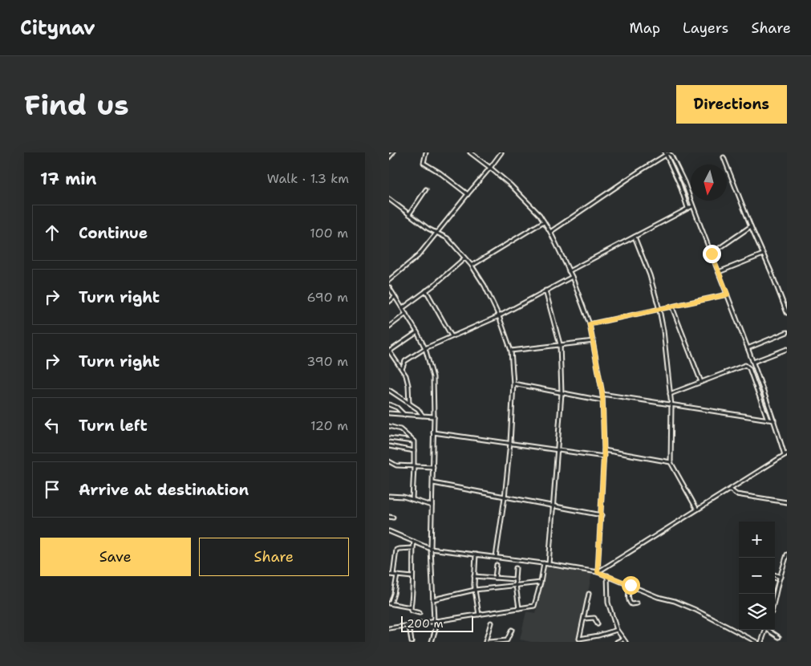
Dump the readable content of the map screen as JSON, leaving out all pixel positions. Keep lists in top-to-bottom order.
{
  "scale_bar": "200 m",
  "north": "bottom",
  "page": {
    "header": "Citynav",
    "nav": ["Map", "Layers", "Share"],
    "buttons": [
      "Directions",
      ["Save", "Share"]
    ],
    "title": "Find us",
    "heading": ["17 min", "Walk · 1.3 km"],
    "list": [
      ["Continue", "100 m"],
      ["Turn right", "690 m"],
      ["Turn right", "390 m"],
      ["Turn left", "120 m"],
      "Arrive at destination"
    ],
    "map_buttons": ["+", "−"],
    "scale": "200 m"
  }
}
